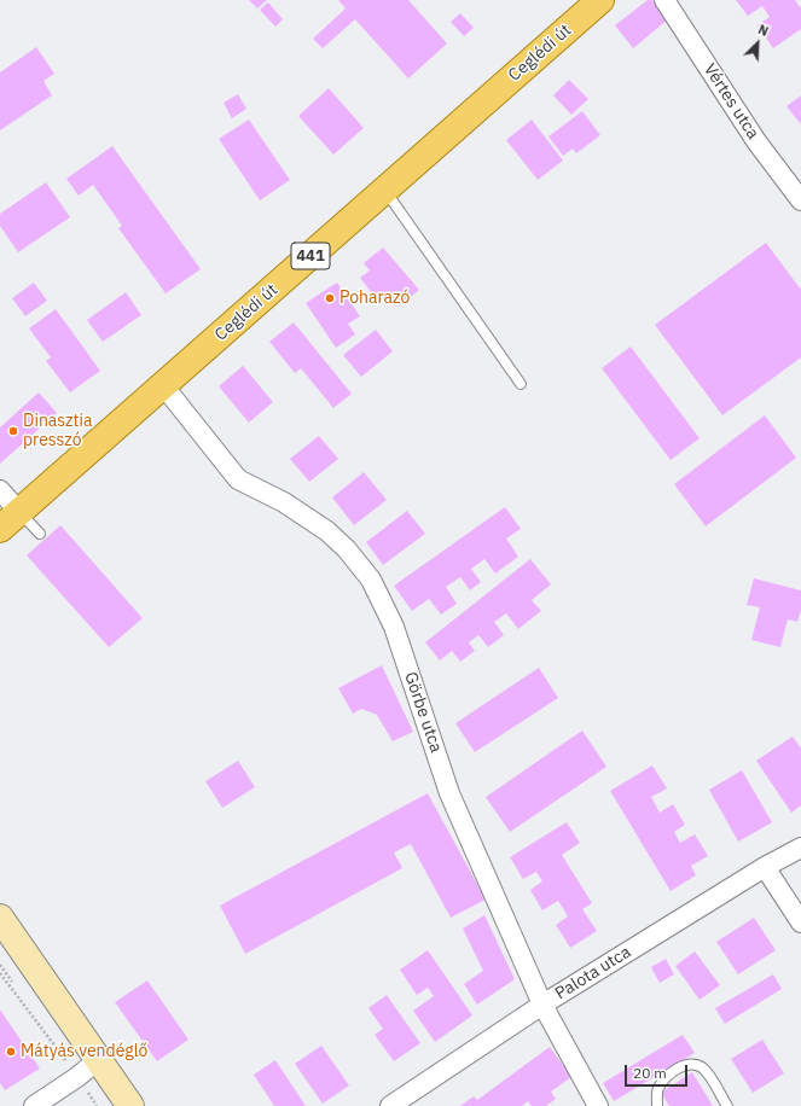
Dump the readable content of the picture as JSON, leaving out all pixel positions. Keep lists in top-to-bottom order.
{
  "streets": {
    "main road": ["Ceglédi út", "441"],
    "street": ["Vértes utca", "Görbe utca", "Palota utca"]
  },
  "crossings": [
    ["Ceglédi út", "Görbe utca"],
    ["Görbe utca", "Palota utca"]
  ],
  "places": ["Poharazó", "Dinasztia presszó", "Mátyás vendéglő"],
  "scale_bar": "20 m",
  "north": "top right"
}
